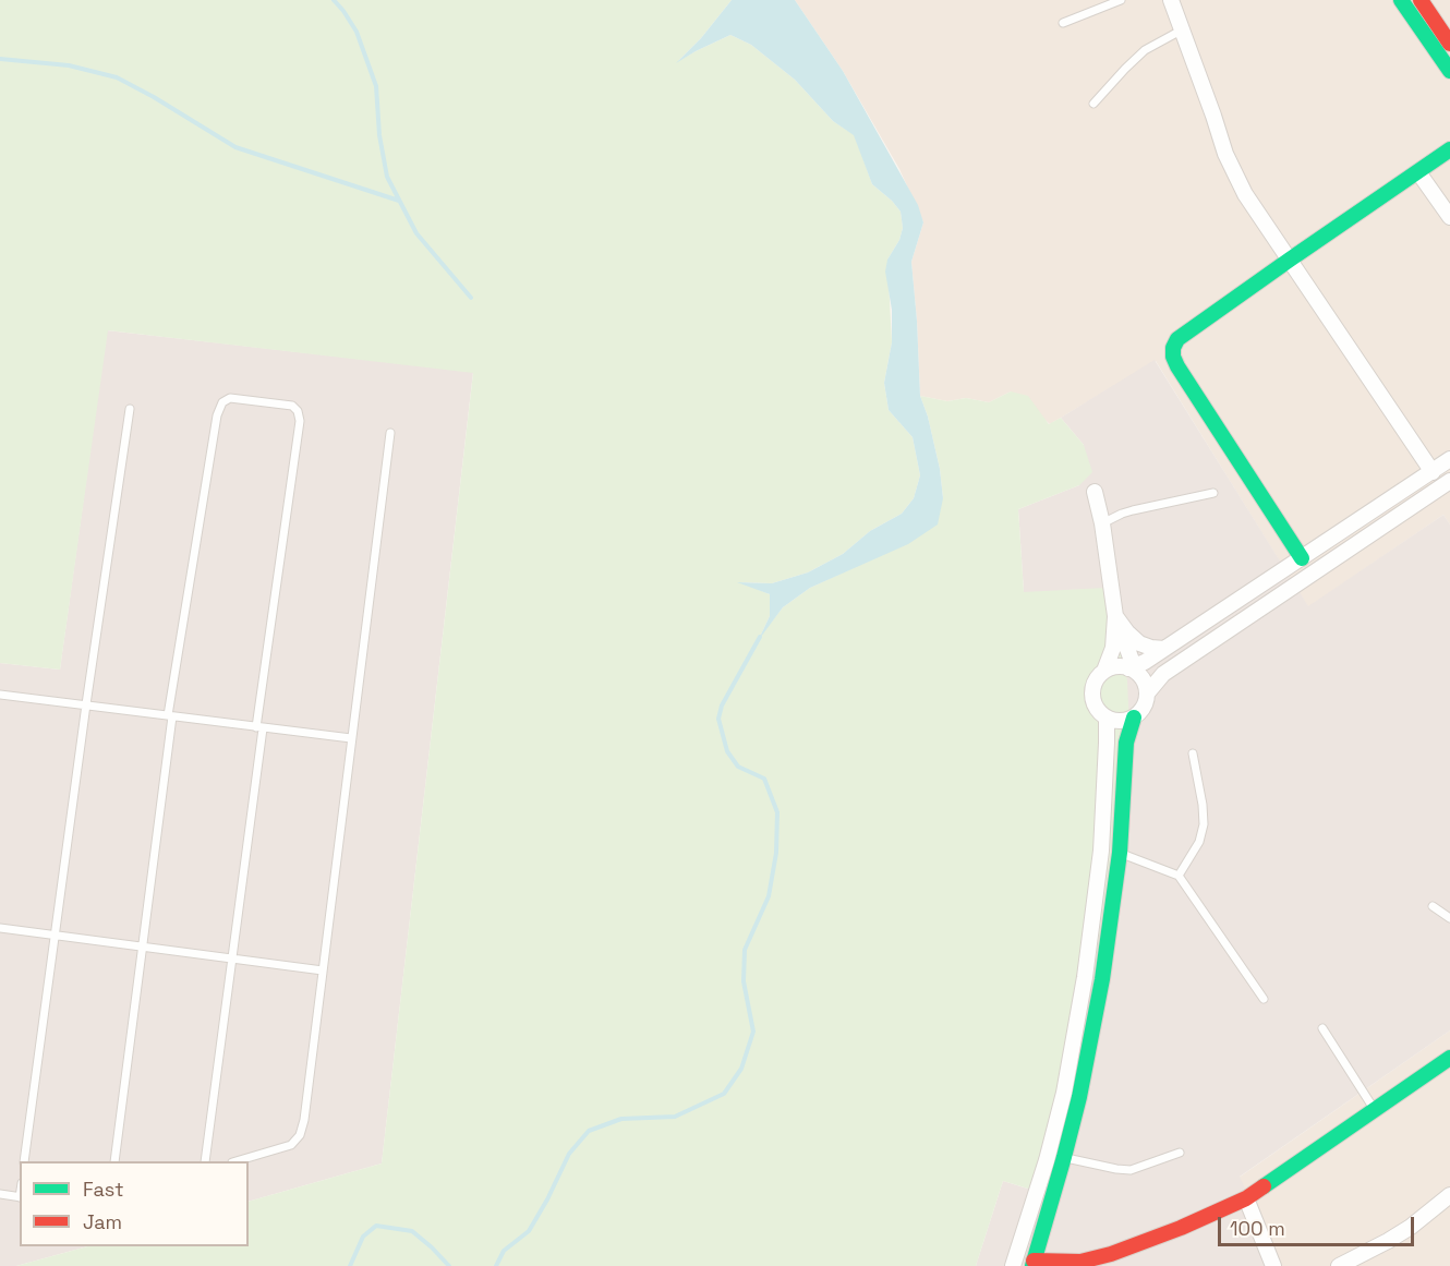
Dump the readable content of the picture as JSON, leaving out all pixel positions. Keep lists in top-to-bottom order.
{
  "legend": ["Fast", "Jam"],
  "scale_bar": "100 m"
}
